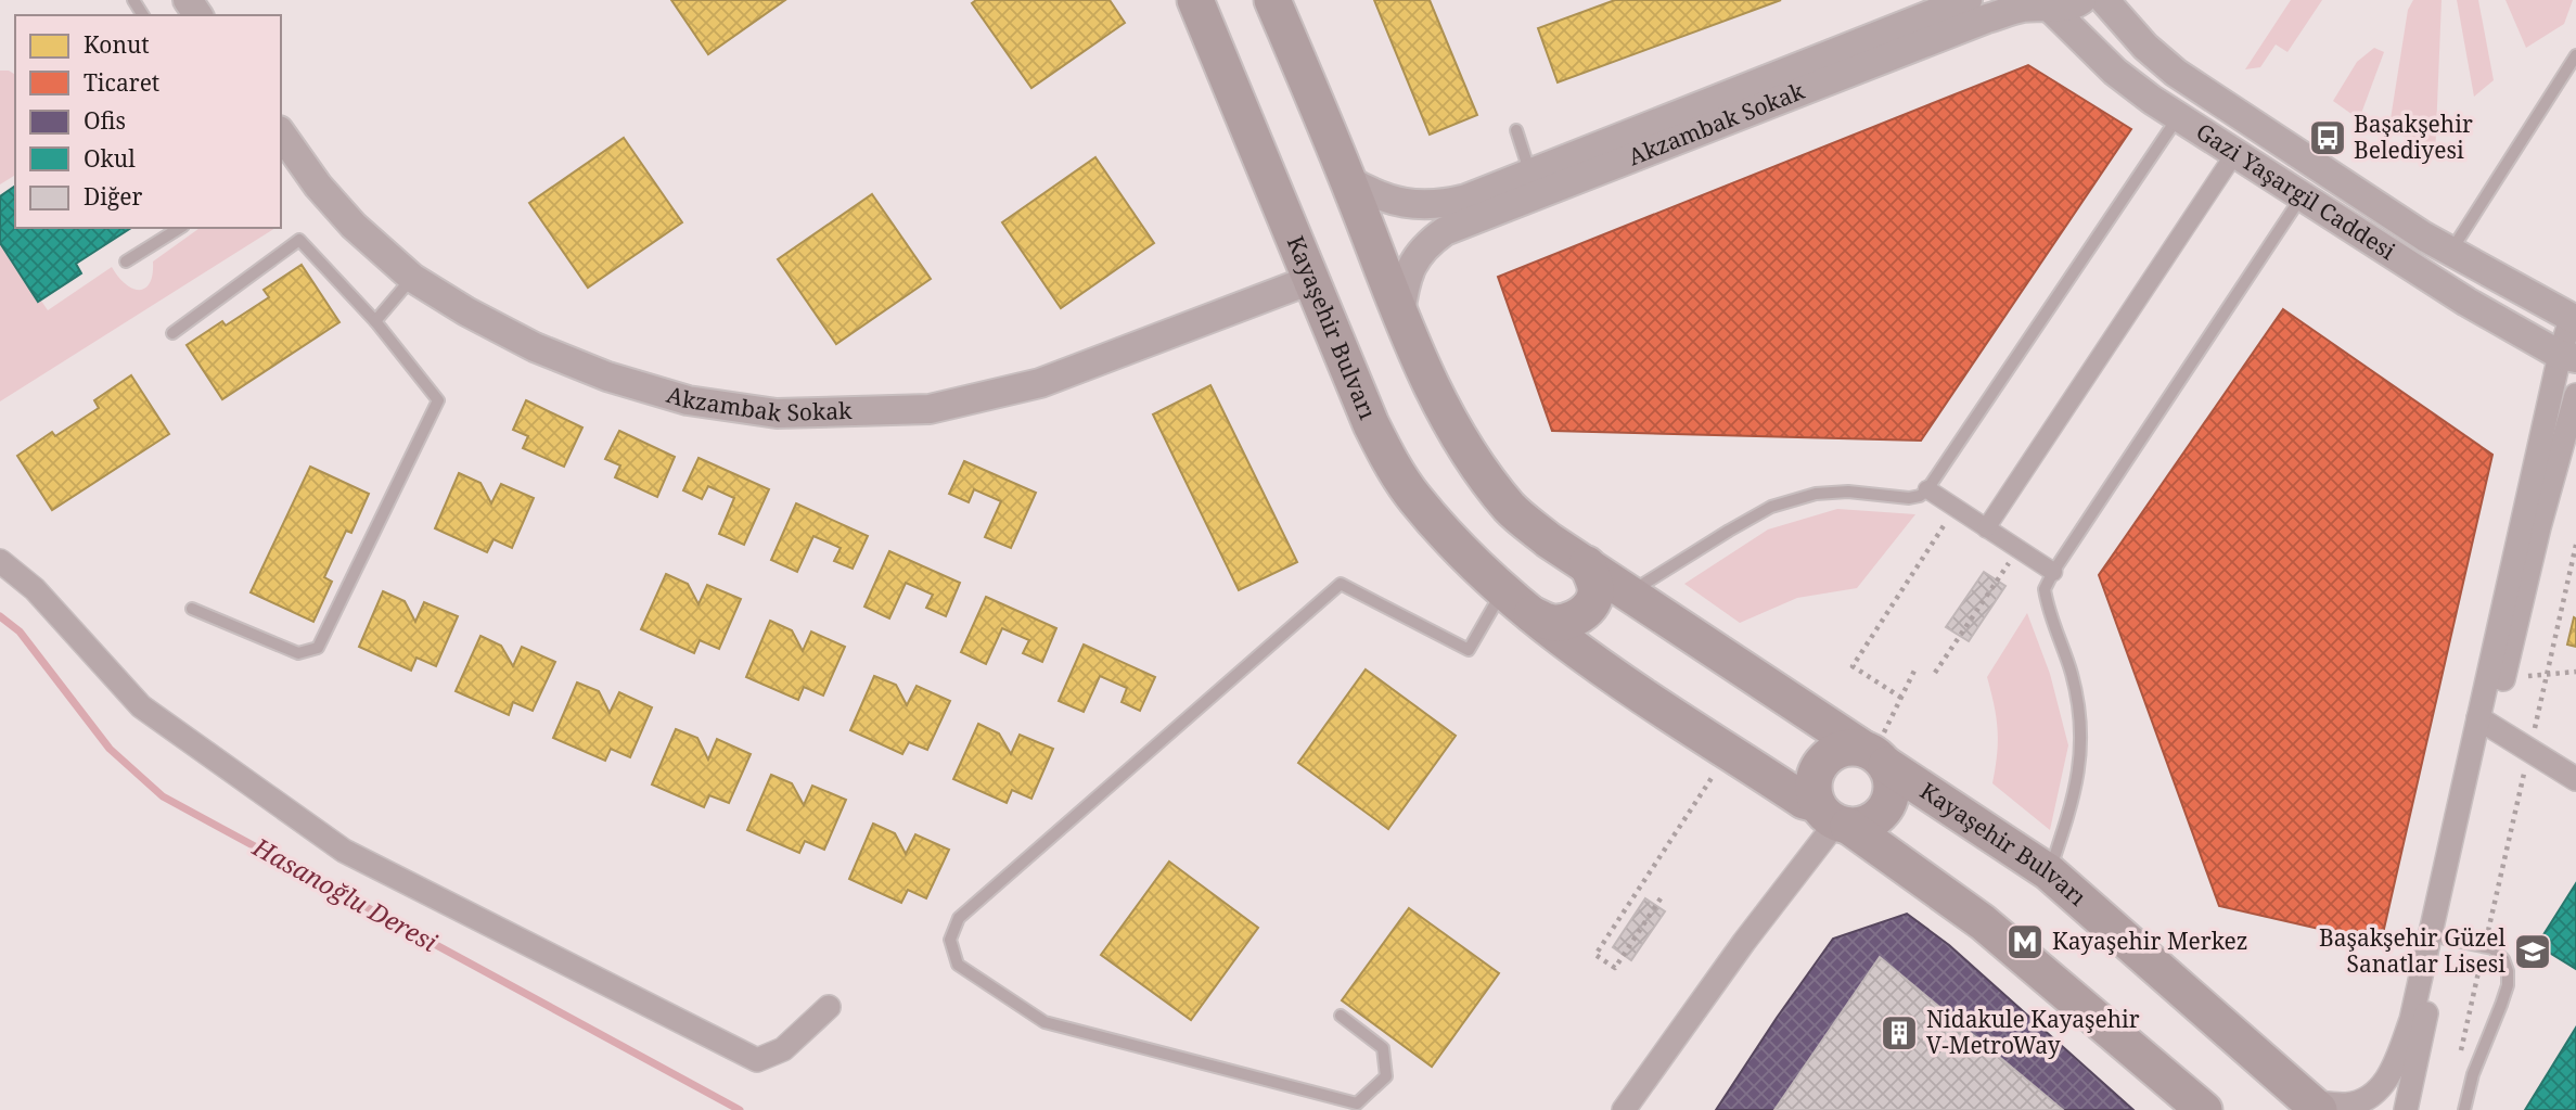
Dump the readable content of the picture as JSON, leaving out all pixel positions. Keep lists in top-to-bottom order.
{
  "streets": {
    "main road": ["Kayaşehir Bulvarı"],
    "street": ["Akzambak Sokak", "Gazi Yaşargil Caddesi"]
  },
  "crossings": [
    ["Akzambak Sokak", "Gazi Yaşargil Caddesi"],
    ["Akzambak Sokak", "Kayaşehir Bulvarı"]
  ],
  "water": ["Hasanoğlu Deresi"],
  "places": {
    "bus stop": ["Başakşehir Belediyesi"],
    "metro station": ["Kayaşehir Merkez"],
    "school or university": ["Başakşehir Güzel Sanatlar Lisesi"],
    "building": ["Nidakule Kayaşehir V-MetroWay"]
  },
  "legend": [
    "Konut",
    "Ticaret",
    "Ofis",
    "Okul",
    "Diğer"
  ]
}
